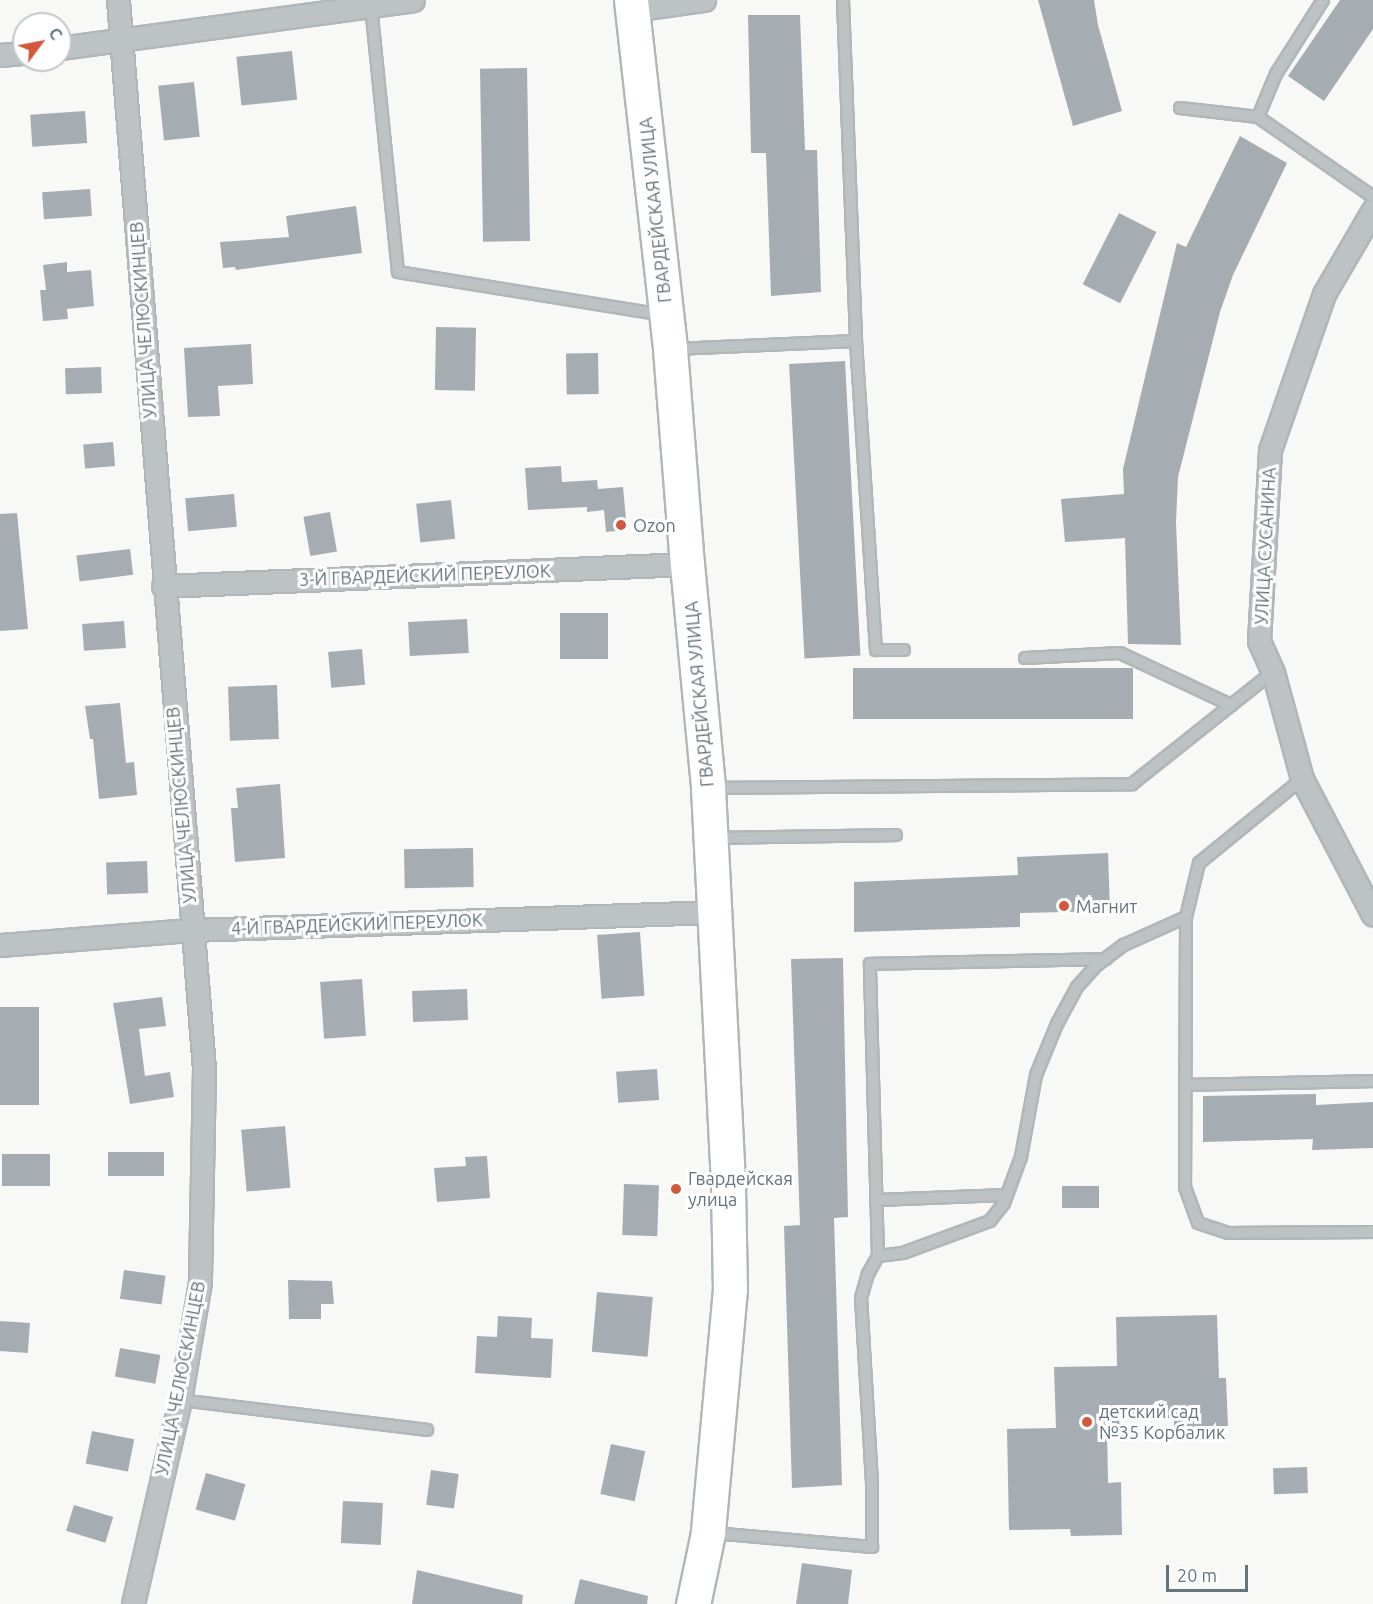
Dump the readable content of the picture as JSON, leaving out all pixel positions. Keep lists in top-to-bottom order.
{
  "streets": {
    "main road": ["ГВАРДЕЙСКАЯ УЛИЦА"],
    "street": [
      "УЛИЦА ЧЕЛЮСКИНЦЕВ",
      "УЛИЦА СУСАНИНА",
      "3-Й ГВАРДЕЙСКИЙ ПЕРЕУЛОК",
      "4-Й ГВАРДЕЙСКИЙ ПЕРЕУЛОК"
    ]
  },
  "crossings": [
    ["ГВАРДЕЙСКАЯ УЛИЦА", "3-Й ГВАРДЕЙСКИЙ ПЕРЕУЛОК"],
    ["ГВАРДЕЙСКАЯ УЛИЦА", "4-Й ГВАРДЕЙСКИЙ ПЕРЕУЛОК"],
    ["УЛИЦА ЧЕЛЮСКИНЦЕВ", "3-Й ГВАРДЕЙСКИЙ ПЕРЕУЛОК"],
    ["УЛИЦА ЧЕЛЮСКИНЦЕВ", "4-Й ГВАРДЕЙСКИЙ ПЕРЕУЛОК"]
  ],
  "places": [
    "Ozon",
    "Магнит",
    "Гвардейская улица",
    "детский сад №35 Корбалик"
  ],
  "scale_bar": "20 m",
  "north": "top right"
}
